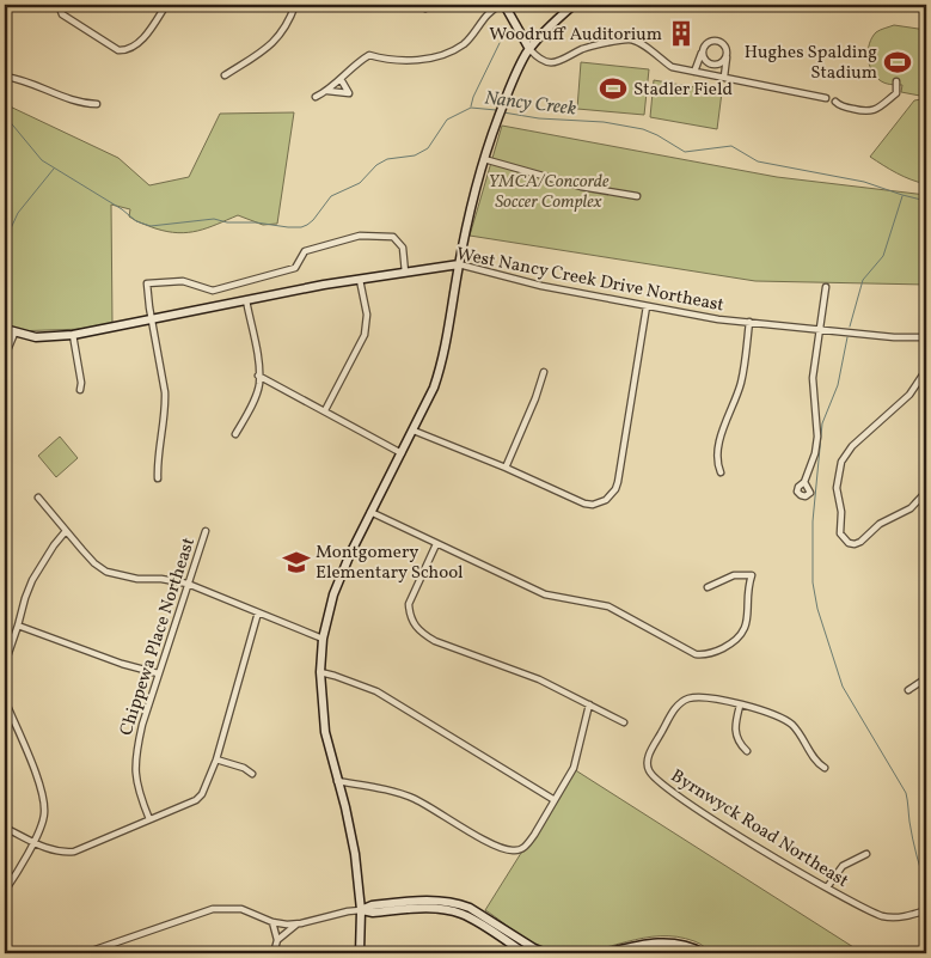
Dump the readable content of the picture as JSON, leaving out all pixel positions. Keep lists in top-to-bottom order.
{
  "streets": {
    "main road": ["West Nancy Creek Drive Northeast"],
    "street": ["Chippewa Place Northeast", "Byrnwyck Road Northeast"]
  },
  "water": ["Nancy Creek"],
  "parks": ["YMCA/Concorde Soccer Complex"],
  "places": {
    "building": ["Woodruff Auditorium"],
    "sports": ["Hughes Spalding Stadium", "Stadler Field"],
    "school or university": ["Montgomery Elementary School"]
  }
}
